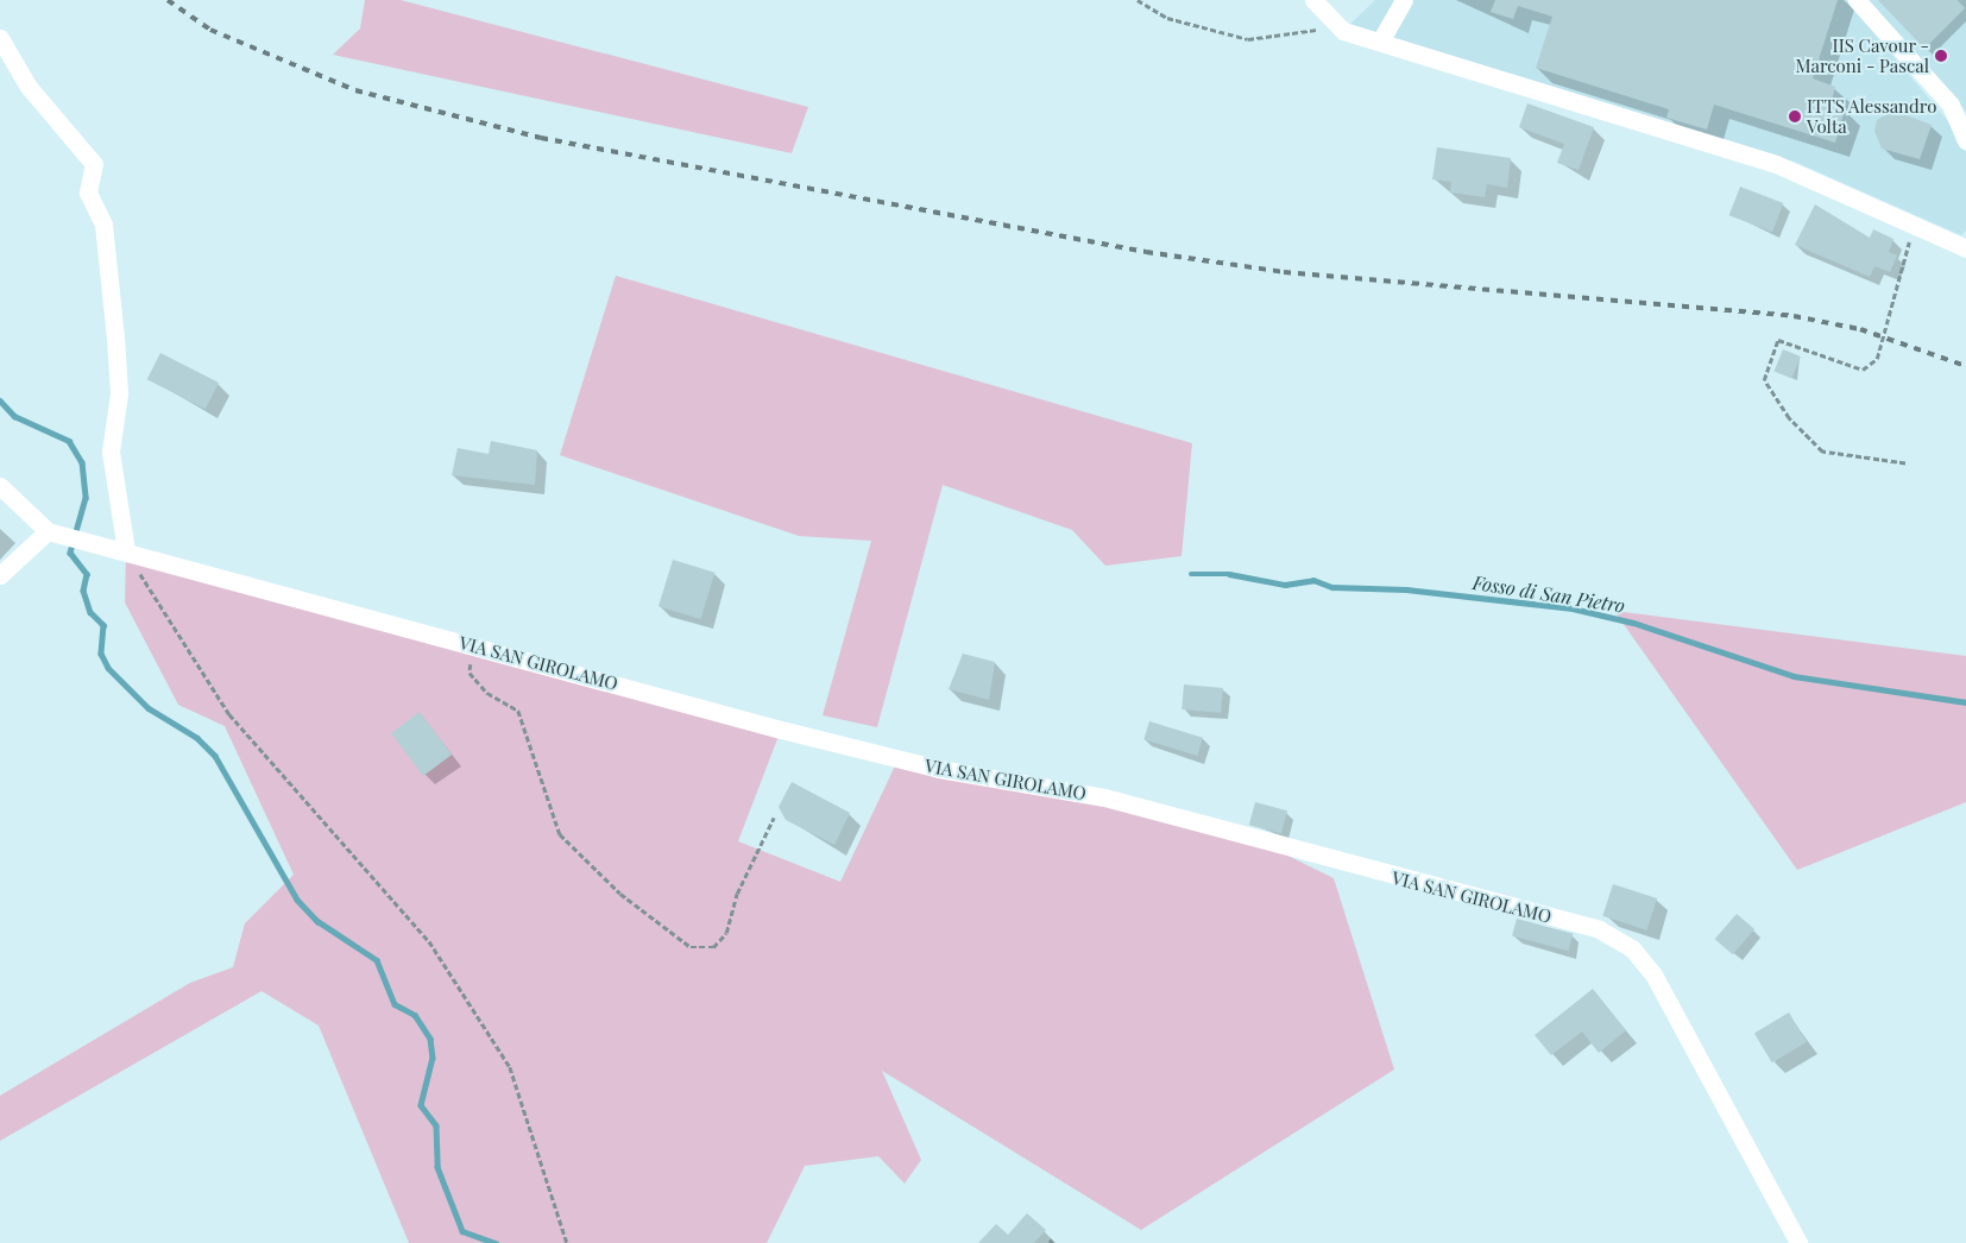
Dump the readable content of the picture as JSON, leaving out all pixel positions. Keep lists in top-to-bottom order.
{
  "streets": {
    "street": ["VIA SAN GIROLAMO"]
  },
  "water": ["Fosso di San Pietro"],
  "places": ["IIS Cavour - Marconi - Pascal", "ITTS Alessandro Volta"]
}
